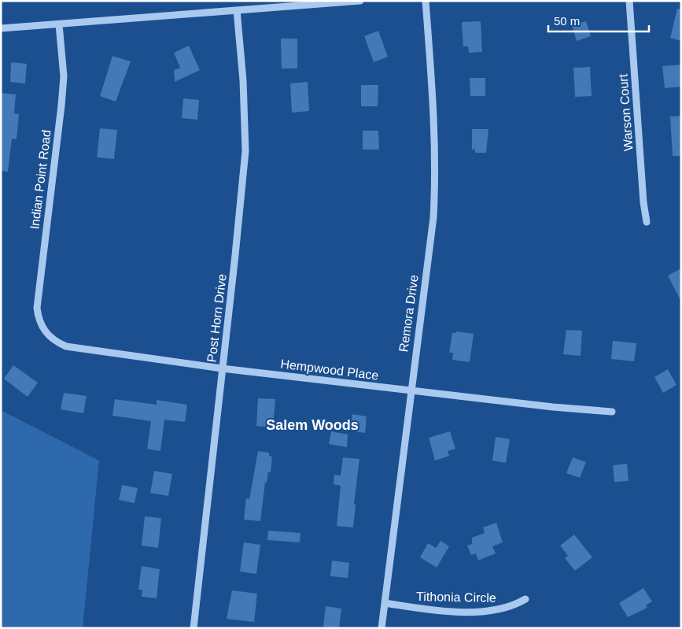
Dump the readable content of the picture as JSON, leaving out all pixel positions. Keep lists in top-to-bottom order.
{
  "streets": {
    "street": [
      "Warson Court",
      "Indian Point Road",
      "Remora Drive",
      "Post Horn Drive",
      "Hempwood Place",
      "Tithonia Circle"
    ]
  },
  "crossings": [
    ["Indian Point Road", "Hempwood Place"],
    ["Remora Drive", "Hempwood Place"],
    ["Remora Drive", "Tithonia Circle"],
    ["Post Horn Drive", "Hempwood Place"]
  ],
  "districts": ["Salem Woods"],
  "scale_bar": "50 m"
}
